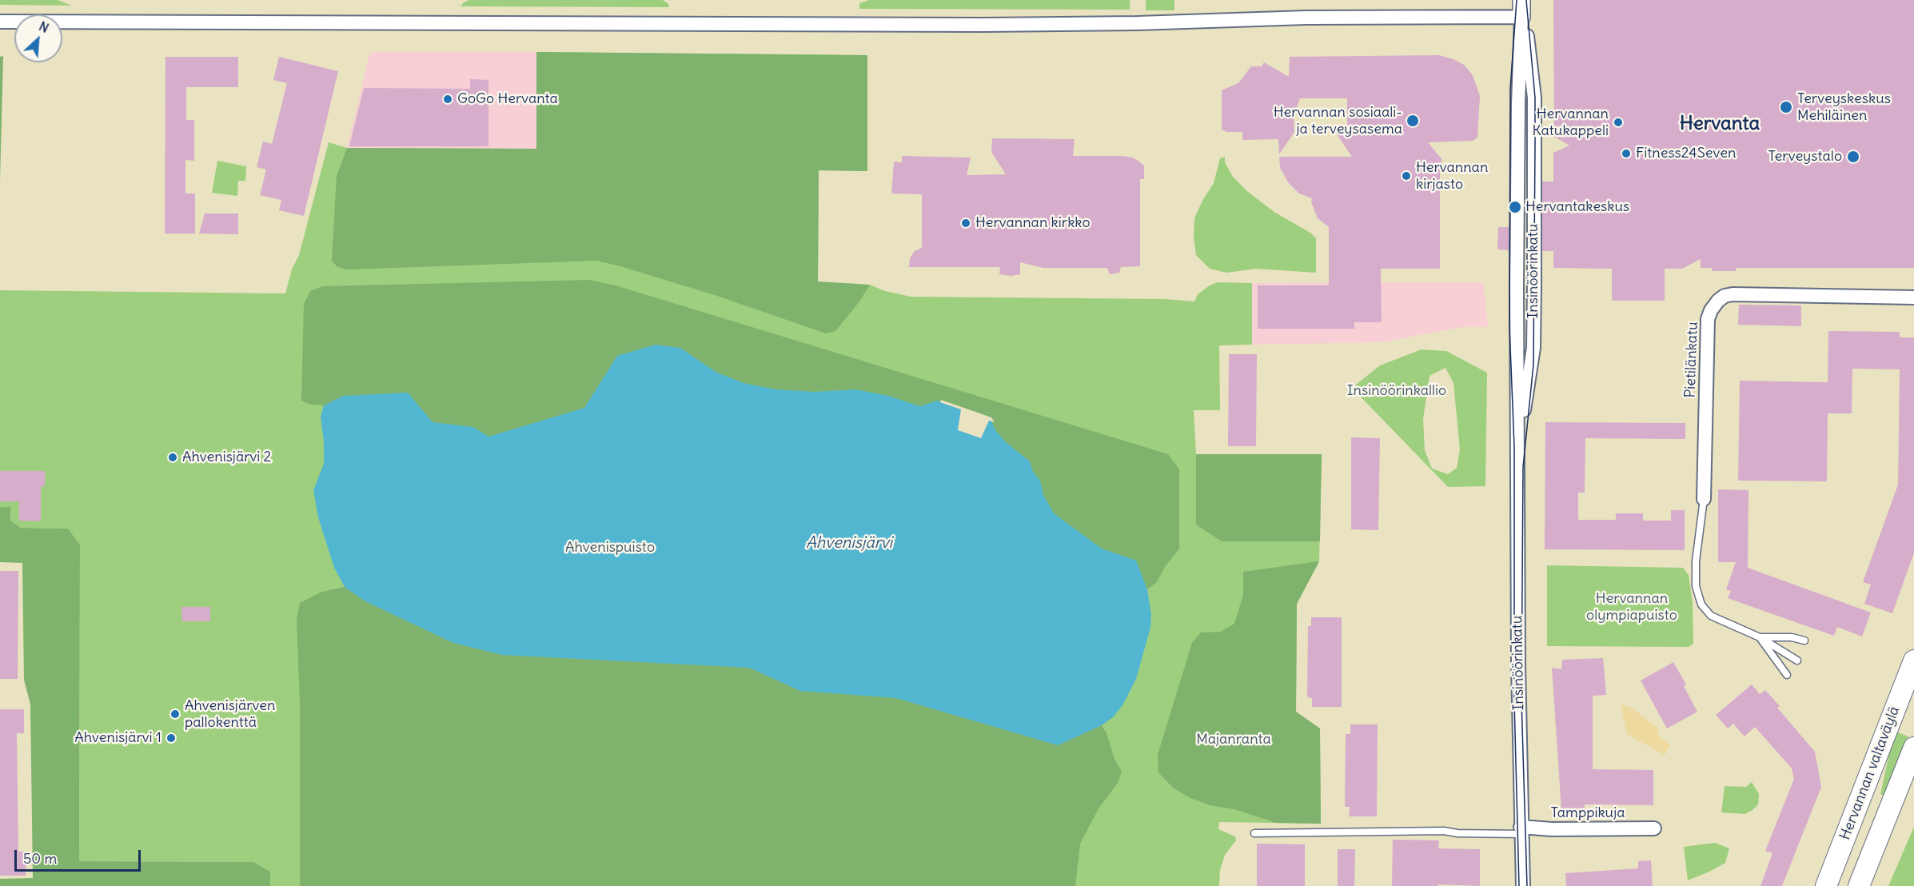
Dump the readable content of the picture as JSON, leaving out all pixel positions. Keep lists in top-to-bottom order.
{
  "streets": {
    "main road": ["Hervannan valtaväylä"],
    "street": ["Insinöörinkatu", "Pietilänkatu", "Tamppikuja"]
  },
  "crossings": [
    ["Insinöörinkatu", "Tamppikuja"]
  ],
  "districts": ["Hervanta"],
  "water": ["Ahvenisjärvi"],
  "parks": [
    "Insinöörinkallio",
    "Ahvenispuisto",
    "Hervannan olympiapuisto",
    "Majanranta"
  ],
  "places": [
    "GoGo Hervanta",
    "Terveyskeskus Mehiläinen",
    "Hervannan sosiaali- ja terveysasema",
    "Hervannan Katukappeli",
    "Fitness24Seven",
    "Terveystalo",
    "Hervannan kirjasto",
    "Hervantakeskus",
    "Hervannan kirkko",
    "Ahvenisjärvi 2",
    "Ahvenisjärven pallokenttä",
    "Ahvenisjärvi 1"
  ],
  "scale_bar": "50 m",
  "north": "top right"
}
